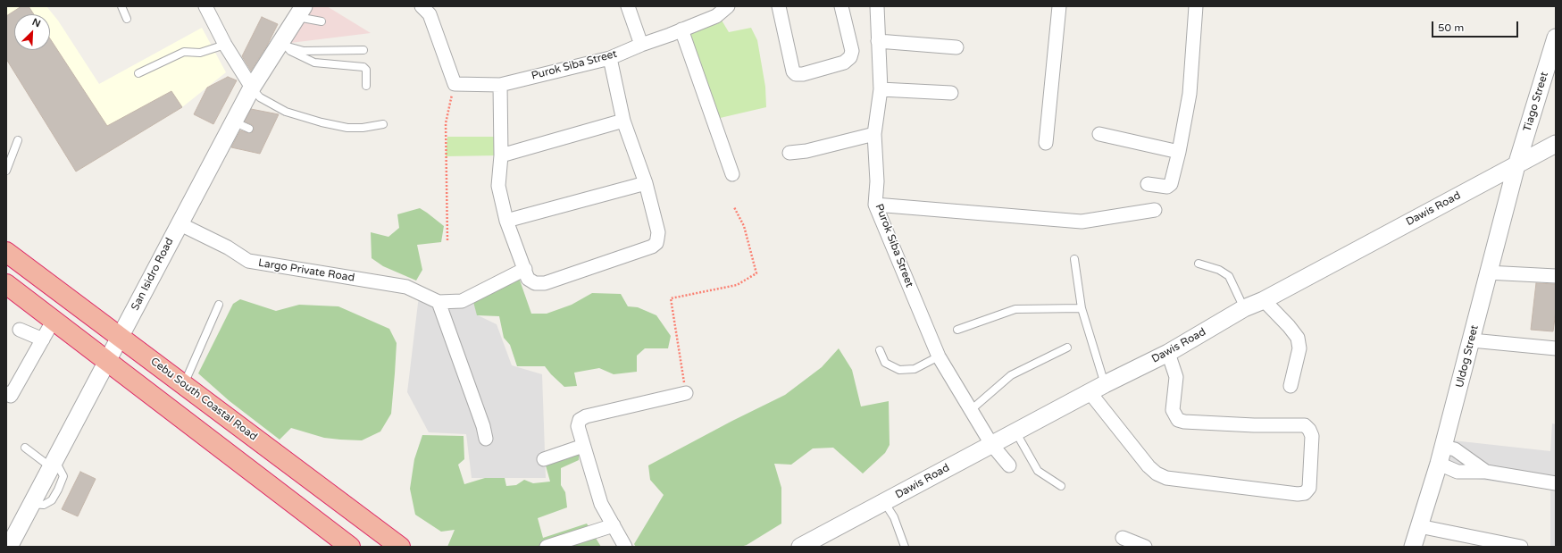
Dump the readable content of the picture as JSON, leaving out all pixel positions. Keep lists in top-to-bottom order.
{
  "streets": {
    "highway": ["Cebu South Coastal Road"],
    "street": [
      "Purok Siba Street",
      "Tiago Street",
      "Dawis Road",
      "Largo Private Road",
      "San Isidro Road",
      "Uldog Street"
    ]
  },
  "crossings": [
    ["Purok Siba Street", "Dawis Road"],
    ["Tiago Street", "Dawis Road"],
    ["Tiago Street", "Uldog Street"],
    ["Dawis Road", "Uldog Street"],
    ["Largo Private Road", "San Isidro Road"],
    ["San Isidro Road", "Cebu South Coastal Road"]
  ],
  "scale_bar": "50 m",
  "north": "top right"
}
